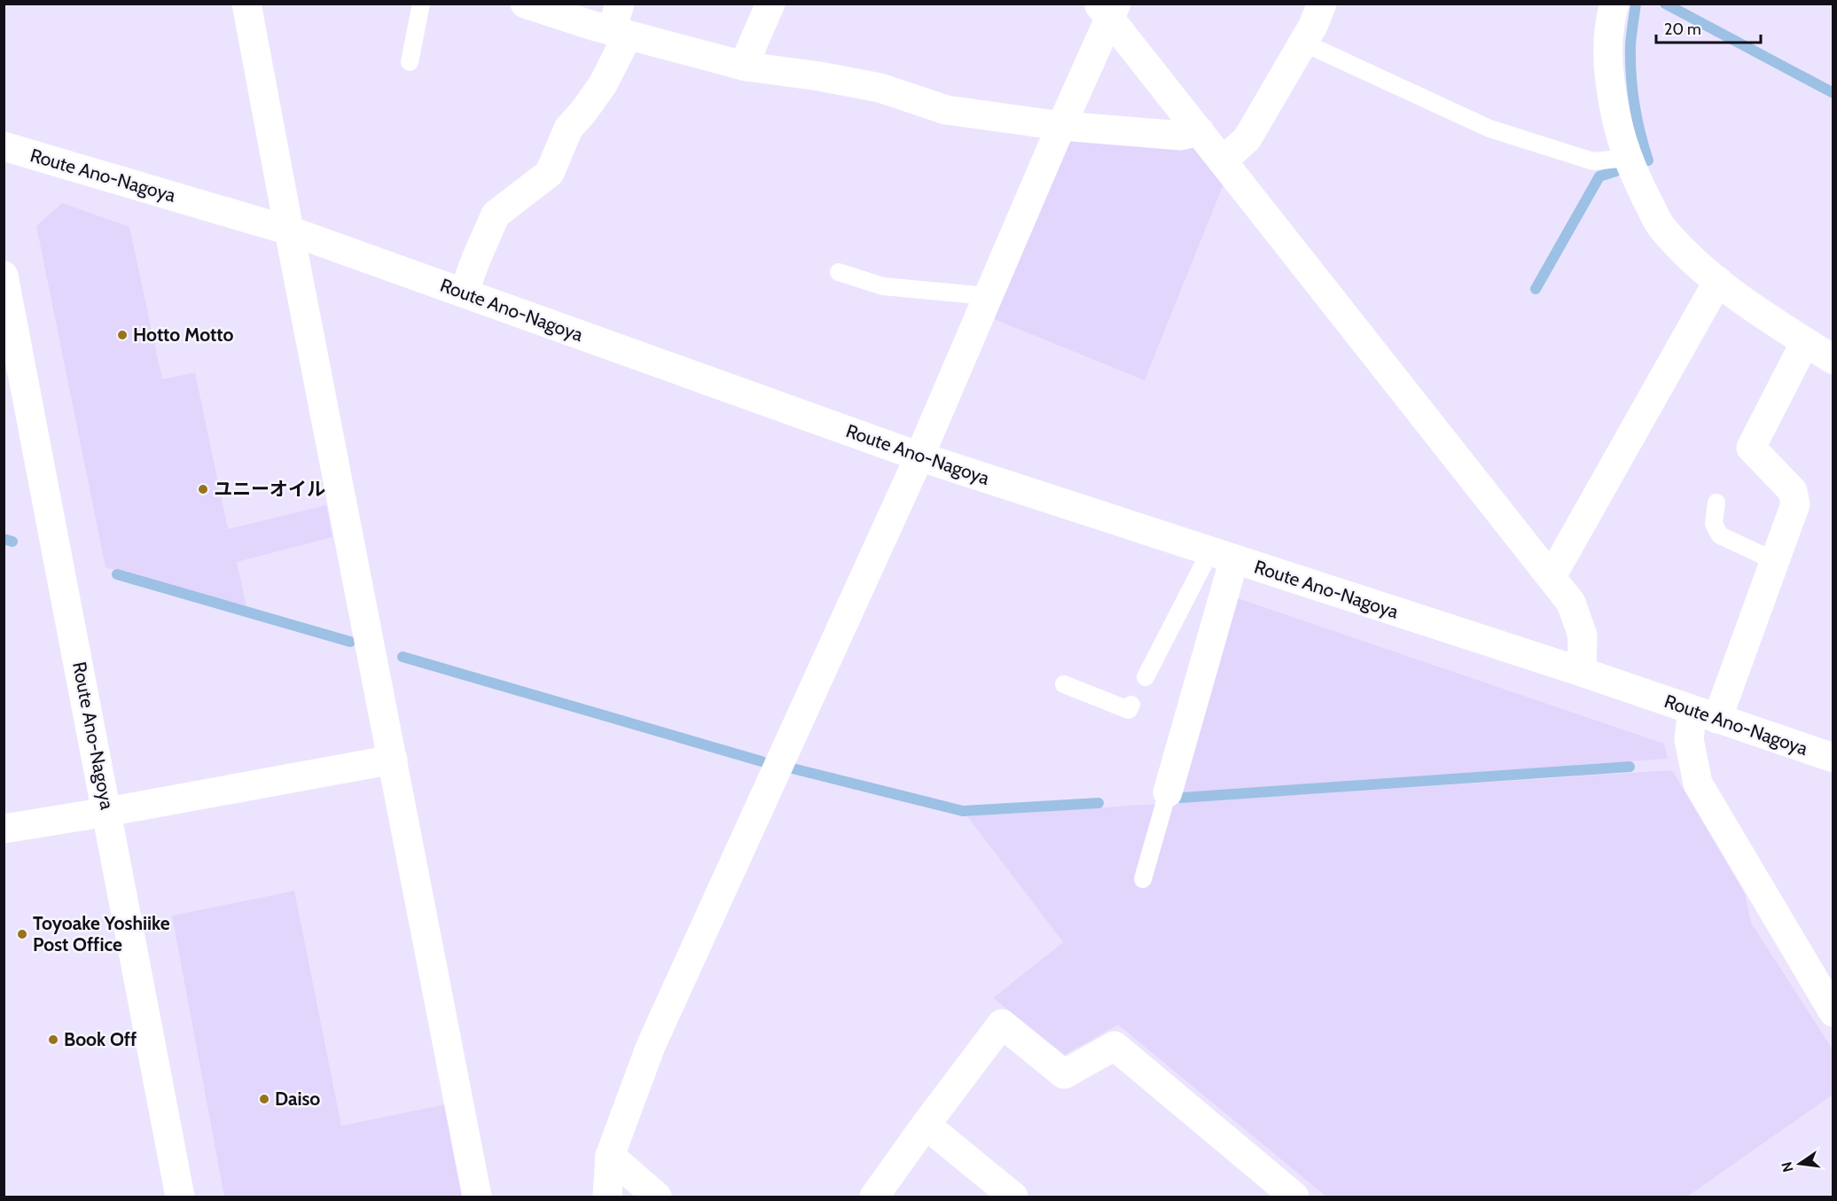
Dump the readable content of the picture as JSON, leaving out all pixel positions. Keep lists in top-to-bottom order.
{
  "streets": {
    "street": ["Route Ano-Nagoya"]
  },
  "places": [
    "Hotto Motto",
    "ユニーオイル",
    "Toyoake Yoshiike Post Office",
    "Book Off",
    "Daiso"
  ],
  "scale_bar": "20 m",
  "north": "left"
}
